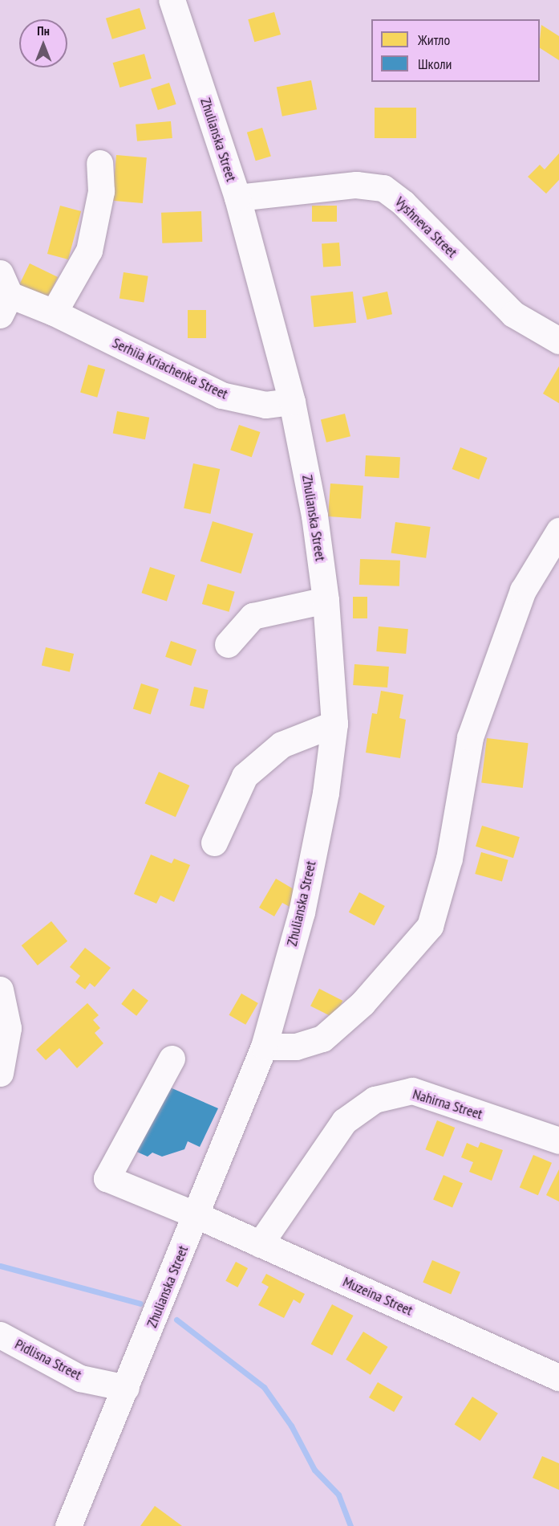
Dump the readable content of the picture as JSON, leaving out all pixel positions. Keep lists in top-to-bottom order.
{
  "streets": {
    "street": [
      "Zhulianska Street",
      "Vyshneva Street",
      "Serhiia Kriachenka Street",
      "Nahirna Street",
      "Muzeina Street",
      "Pidlisna Street"
    ]
  },
  "crossings": [
    ["Zhulianska Street", "Vyshneva Street"],
    ["Zhulianska Street", "Serhiia Kriachenka Street"],
    ["Zhulianska Street", "Muzeina Street"],
    ["Zhulianska Street", "Pidlisna Street"],
    ["Nahirna Street", "Muzeina Street"]
  ],
  "legend": ["Житло", "Школи"],
  "north": "top"
}
